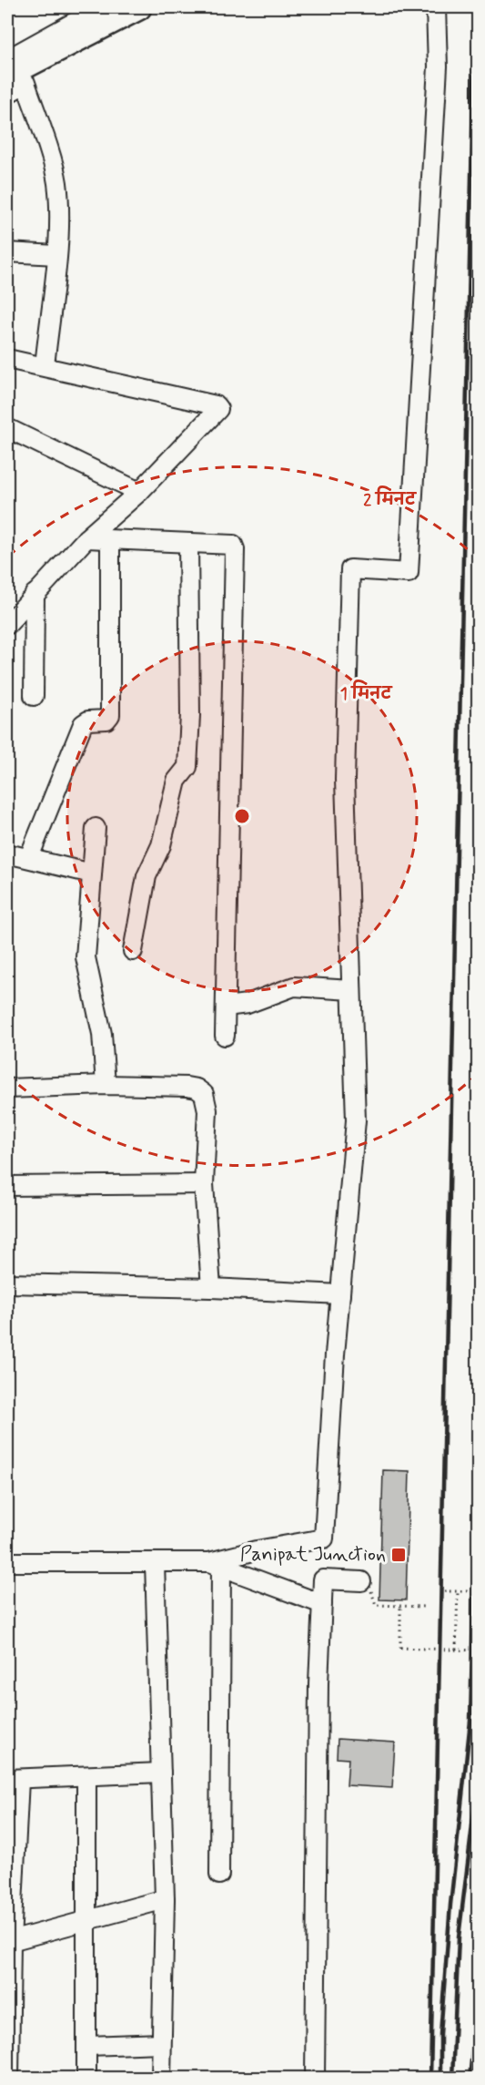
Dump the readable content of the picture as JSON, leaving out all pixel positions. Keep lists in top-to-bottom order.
{
  "places": {
    "transit": ["Panipat Junction"]
  },
  "rings": ["2 मिनट", "1 मिनट"]
}
